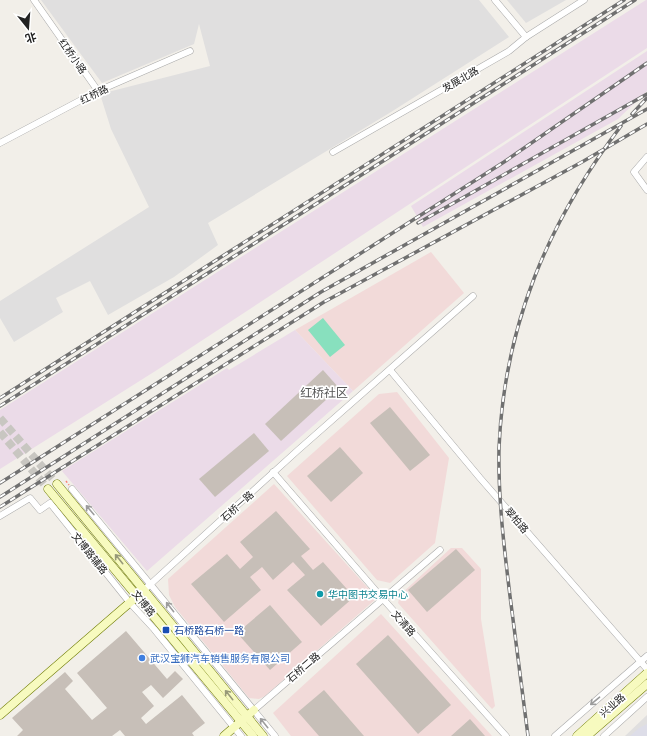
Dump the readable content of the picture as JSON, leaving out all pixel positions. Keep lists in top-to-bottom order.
{
  "streets": {
    "main road": [
      "石桥一路",
      "文博路",
      "石桥二路",
      "兴业路"
    ],
    "street": [
      "红桥小路",
      "发展北路",
      "红桥路",
      "翠柏路",
      "文博路辅路",
      "文清路"
    ]
  },
  "crossings": [
    ["红桥小路", "红桥路"],
    ["石桥一路", "翠柏路"],
    ["石桥一路", "文博路辅路"],
    ["石桥一路", "文博路"],
    ["石桥一路", "文清路"],
    ["文博路辅路", "石桥二路"],
    ["文博路", "石桥二路"],
    ["文清路", "石桥二路"]
  ],
  "districts": ["红桥社区"],
  "places": {
    "other": ["华中图书交易中心", "武汉宝狮汽车销售服务有限公司"],
    "transit": ["石桥路石桥一路"]
  },
  "north": "bottom"
}
